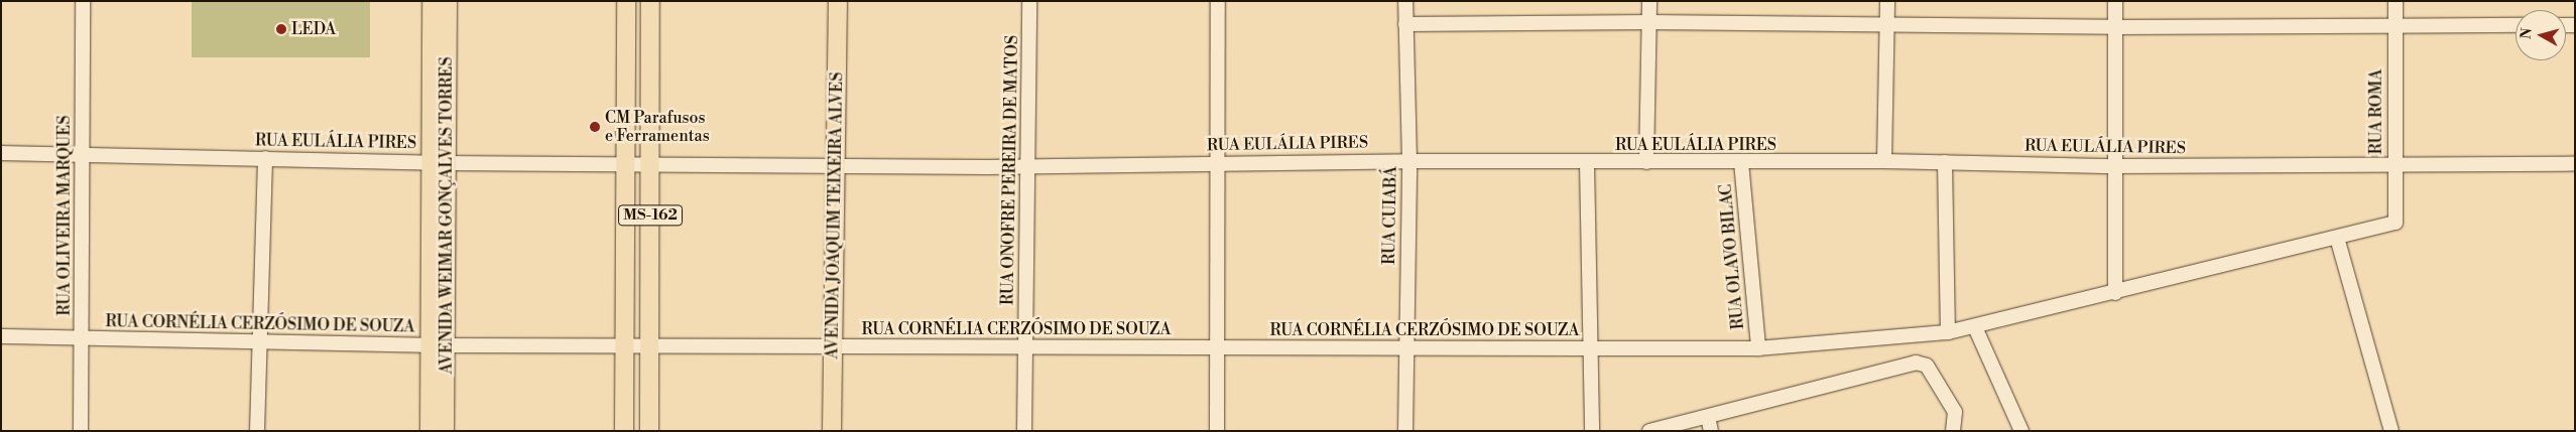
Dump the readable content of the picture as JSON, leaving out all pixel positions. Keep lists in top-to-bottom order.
{
  "streets": {
    "main road": ["AVENIDA WEIMAR GONÇALVES TORRES", "MS-162", "AVENIDA JOAQUIM TEIXEIRA ALVES"],
    "street": [
      "RUA ROMA",
      "RUA EULÁLIA PIRES",
      "RUA ONOFRE PEREIRA DE MATOS",
      "RUA OLIVEIRA MARQUES",
      "RUA CUIABÁ",
      "RUA OLAVO BILAC",
      "RUA CORNÉLIA CERZÓSIMO DE SOUZA"
    ]
  },
  "crossings": [
    ["RUA ROMA", "RUA EULÁLIA PIRES"],
    ["RUA ROMA", "RUA CORNÉLIA CERZÓSIMO DE SOUZA"],
    ["RUA EULÁLIA PIRES", "RUA ONOFRE PEREIRA DE MATOS"],
    ["RUA EULÁLIA PIRES", "RUA OLIVEIRA MARQUES"],
    ["RUA EULÁLIA PIRES", "AVENIDA WEIMAR GONÇALVES TORRES"],
    ["RUA EULÁLIA PIRES", "MS-162"],
    ["RUA EULÁLIA PIRES", "AVENIDA JOAQUIM TEIXEIRA ALVES"],
    ["RUA EULÁLIA PIRES", "RUA CUIABÁ"],
    ["RUA EULÁLIA PIRES", "RUA OLAVO BILAC"],
    ["RUA ONOFRE PEREIRA DE MATOS", "RUA CORNÉLIA CERZÓSIMO DE SOUZA"],
    ["RUA OLIVEIRA MARQUES", "RUA CORNÉLIA CERZÓSIMO DE SOUZA"],
    ["AVENIDA WEIMAR GONÇALVES TORRES", "RUA CORNÉLIA CERZÓSIMO DE SOUZA"],
    ["MS-162", "RUA CORNÉLIA CERZÓSIMO DE SOUZA"],
    ["AVENIDA JOAQUIM TEIXEIRA ALVES", "RUA CORNÉLIA CERZÓSIMO DE SOUZA"],
    ["RUA CUIABÁ", "RUA CORNÉLIA CERZÓSIMO DE SOUZA"],
    ["RUA OLAVO BILAC", "RUA CORNÉLIA CERZÓSIMO DE SOUZA"]
  ],
  "places": ["LEDA", "CM Parafusos e Ferramentas"],
  "north": "left"
}
